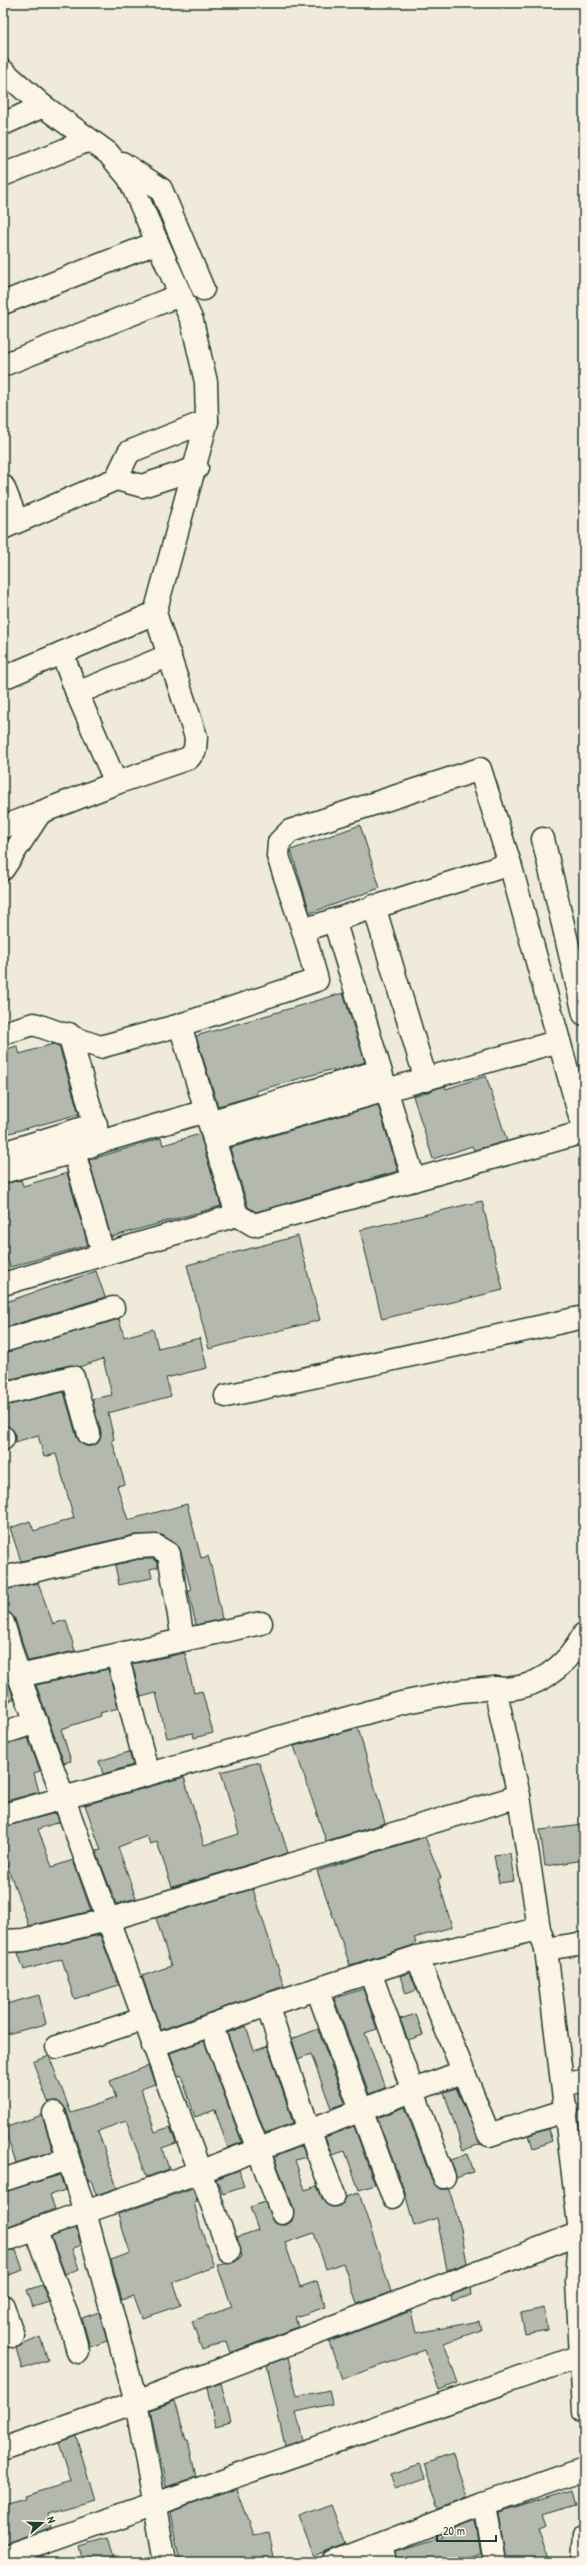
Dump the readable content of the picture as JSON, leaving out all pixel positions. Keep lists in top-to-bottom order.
{
  "scale_bar": "20 m",
  "north": "right"
}
